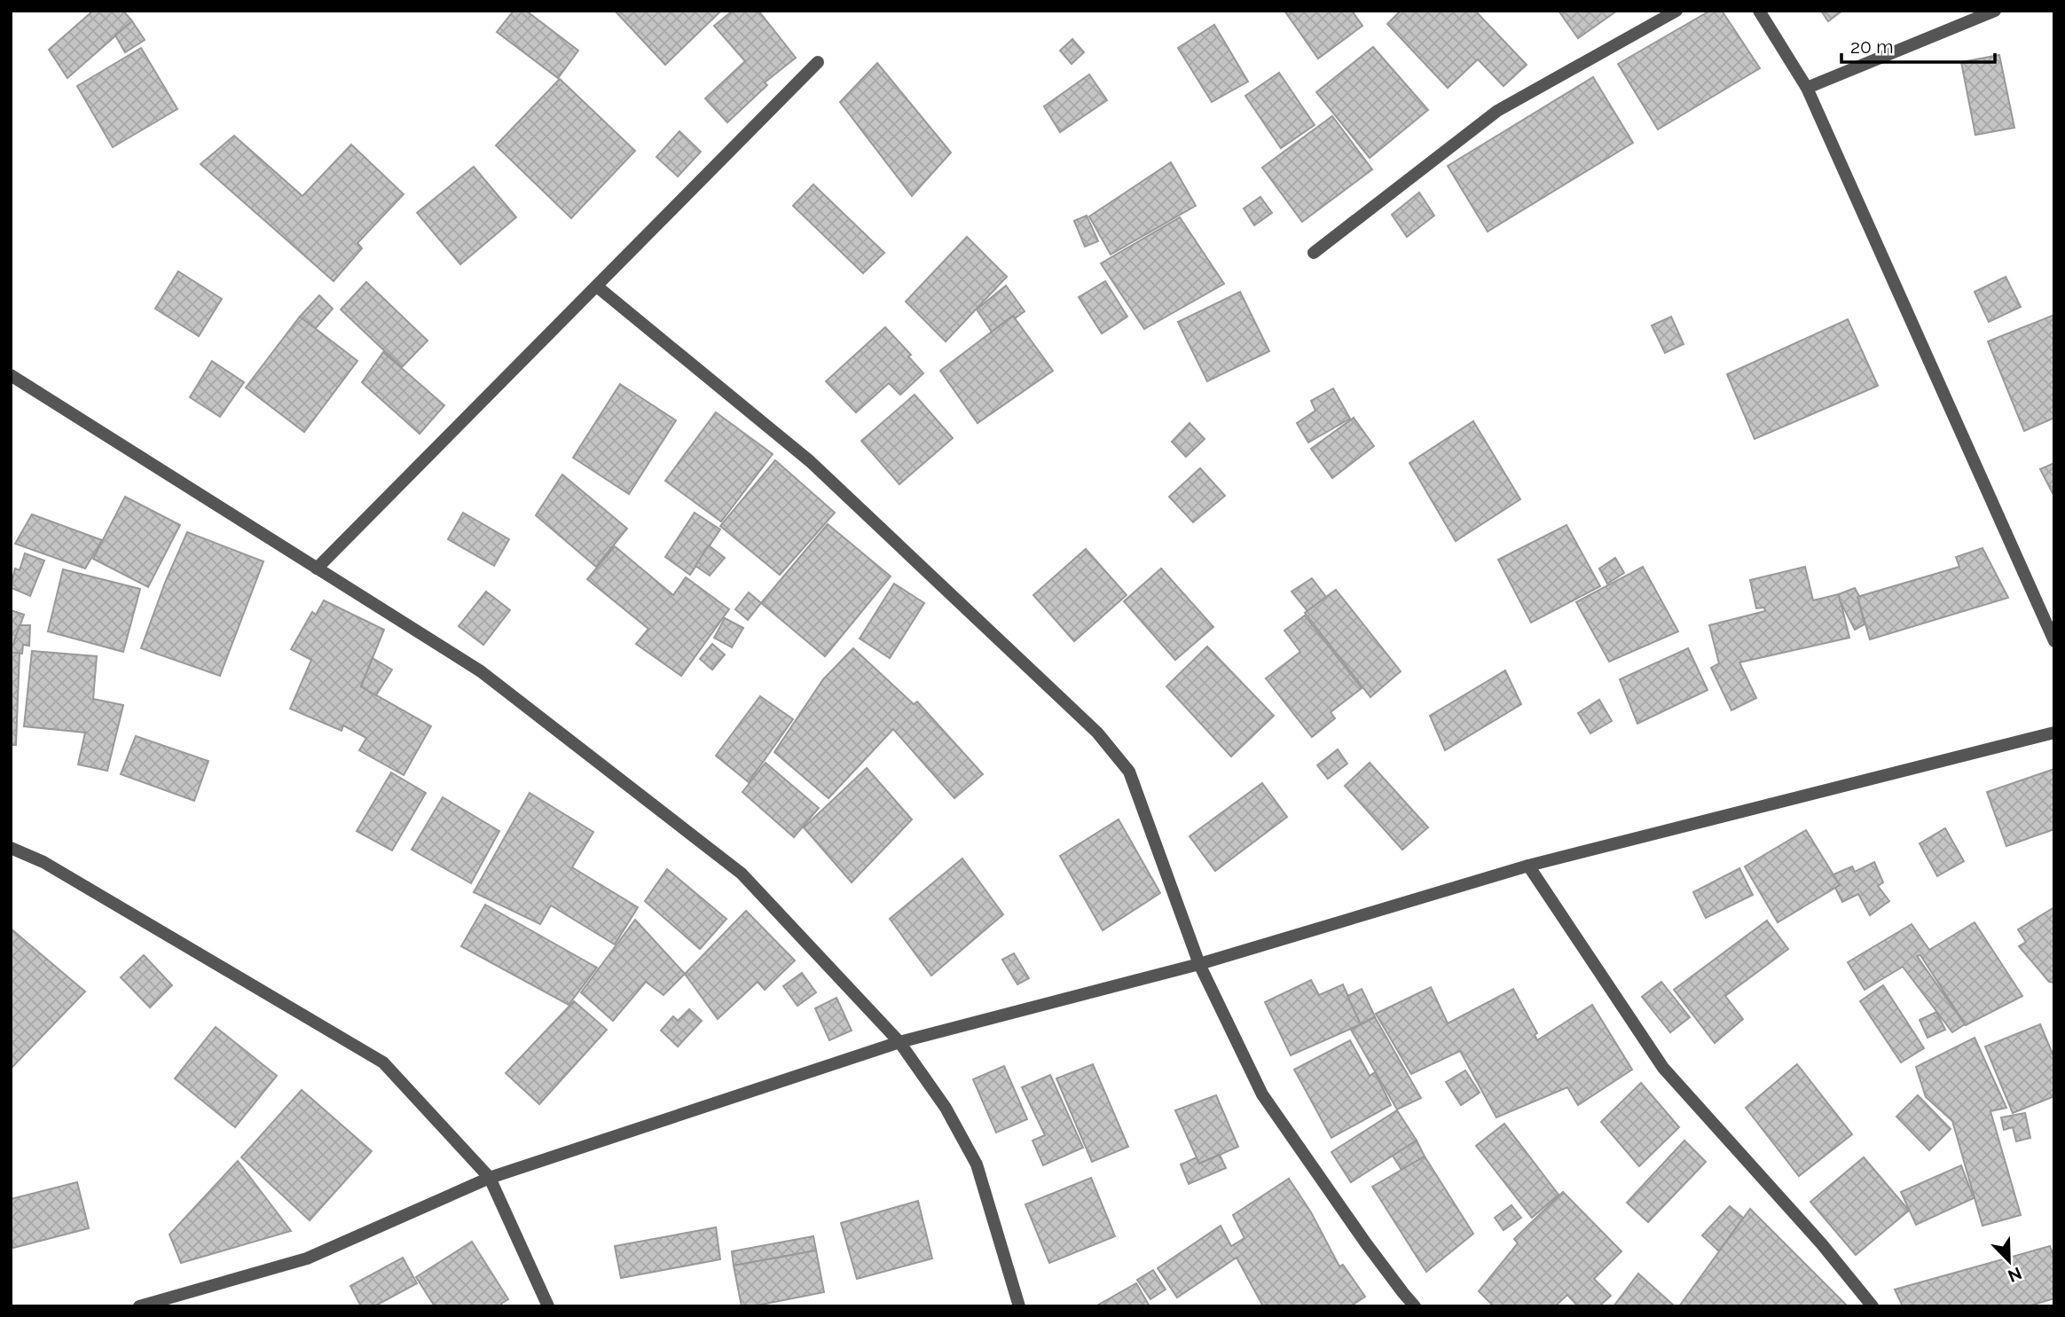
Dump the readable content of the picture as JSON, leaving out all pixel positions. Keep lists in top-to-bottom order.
{
  "scale_bar": "20 m",
  "north": "bottom right"
}
